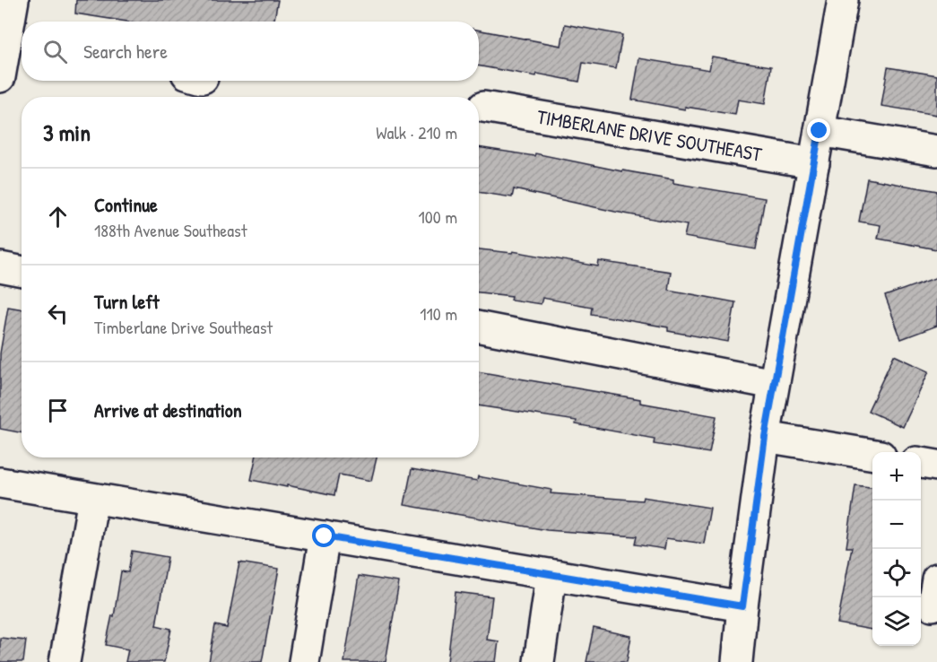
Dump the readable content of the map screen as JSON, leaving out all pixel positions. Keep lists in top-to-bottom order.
{
  "streets": {
    "street": ["TIMBERLANE DRIVE SOUTHEAST"]
  },
  "page": {
    "search": "Search here",
    "heading": ["3 min", "Walk · 210 m"],
    "list": [
      ["Continue", "188th Avenue Southeast", "100 m"],
      ["Turn left", "Timberlane Drive Southeast", "110 m"],
      "Arrive at destination"
    ],
    "map_buttons": ["+", "−"]
  }
}
